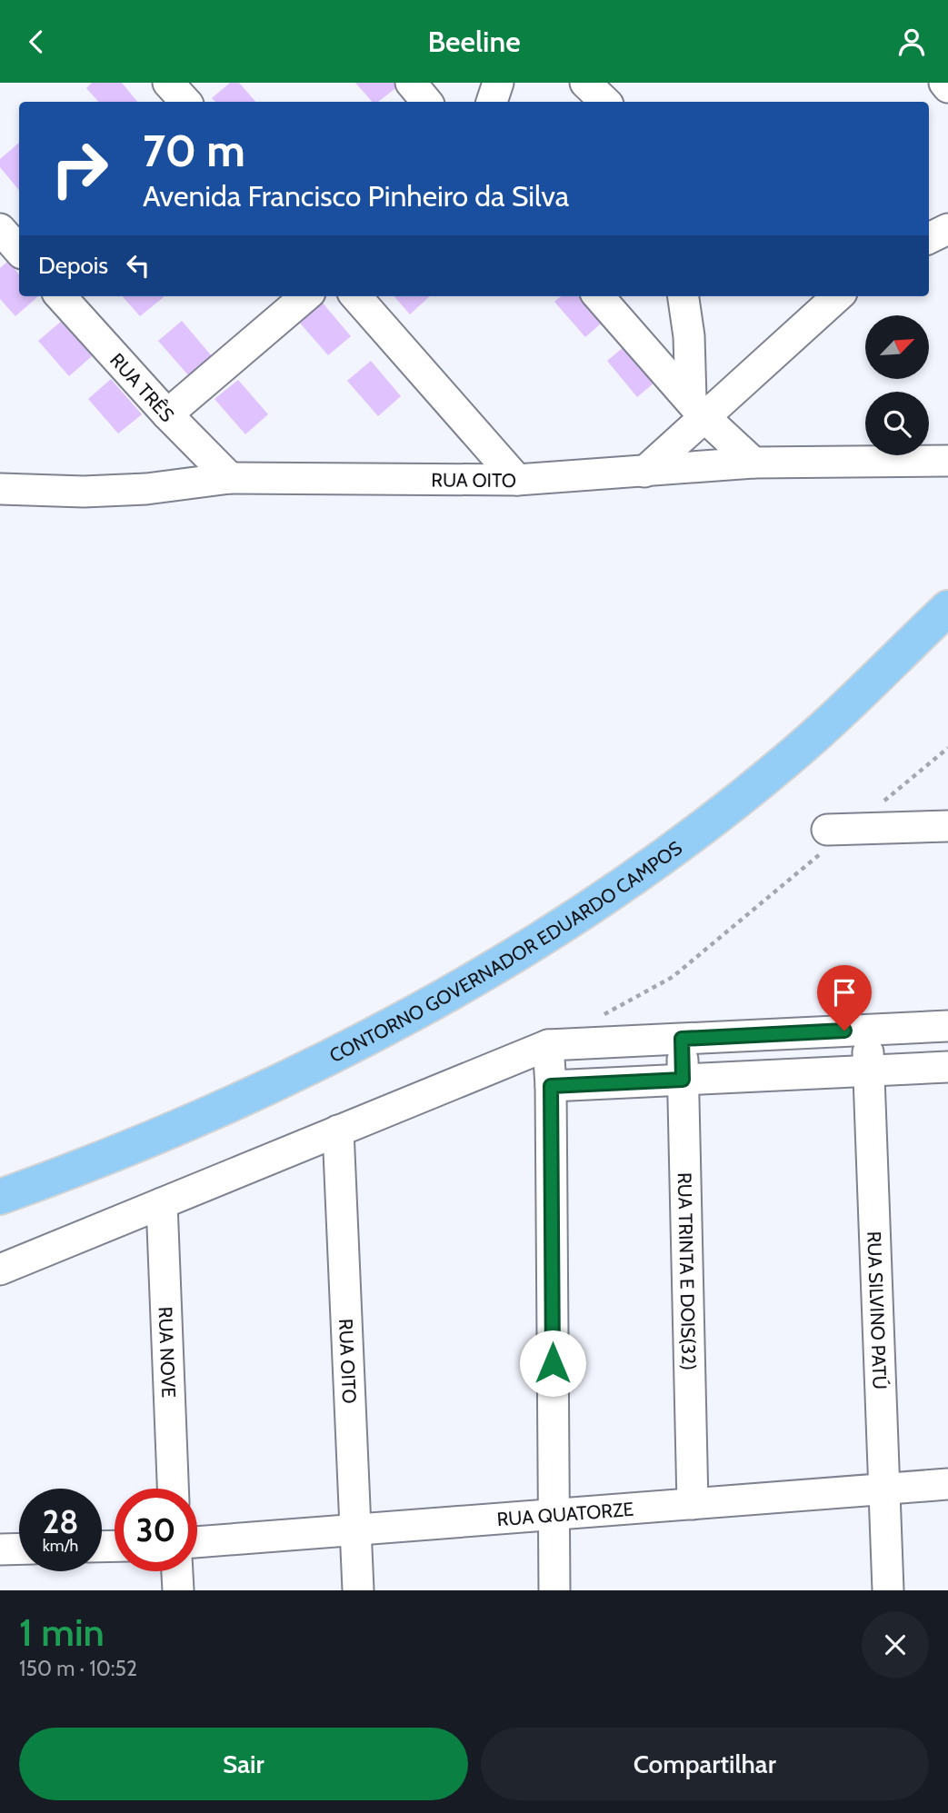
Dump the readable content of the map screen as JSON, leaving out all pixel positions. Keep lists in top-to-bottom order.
{
  "streets": {
    "highway": ["CONTORNO GOVERNADOR EDUARDO CAMPOS"],
    "street": [
      "RUA TRÊS",
      "RUA OITO",
      "RUA TRINTA E DOIS(32)",
      "RUA SILVINO PATÚ",
      "RUA NOVE",
      "RUA QUATORZE"
    ]
  },
  "crossings": [
    ["RUA TRÊS", "RUA OITO"],
    ["RUA OITO", "RUA QUATORZE"],
    ["RUA TRINTA E DOIS(32)", "RUA QUATORZE"],
    ["RUA SILVINO PATÚ", "RUA QUATORZE"]
  ],
  "north": "top right",
  "page": {
    "header": "Beeline",
    "turn": ["70 m", "Avenida Francisco Pinheiro da Silva"],
    "then": "Depois",
    "speed": "28 km/h",
    "limit": "30",
    "heading": ["1 min", "150 m · 10:52"],
    "buttons": ["Sair", "Compartilhar"]
  }
}
